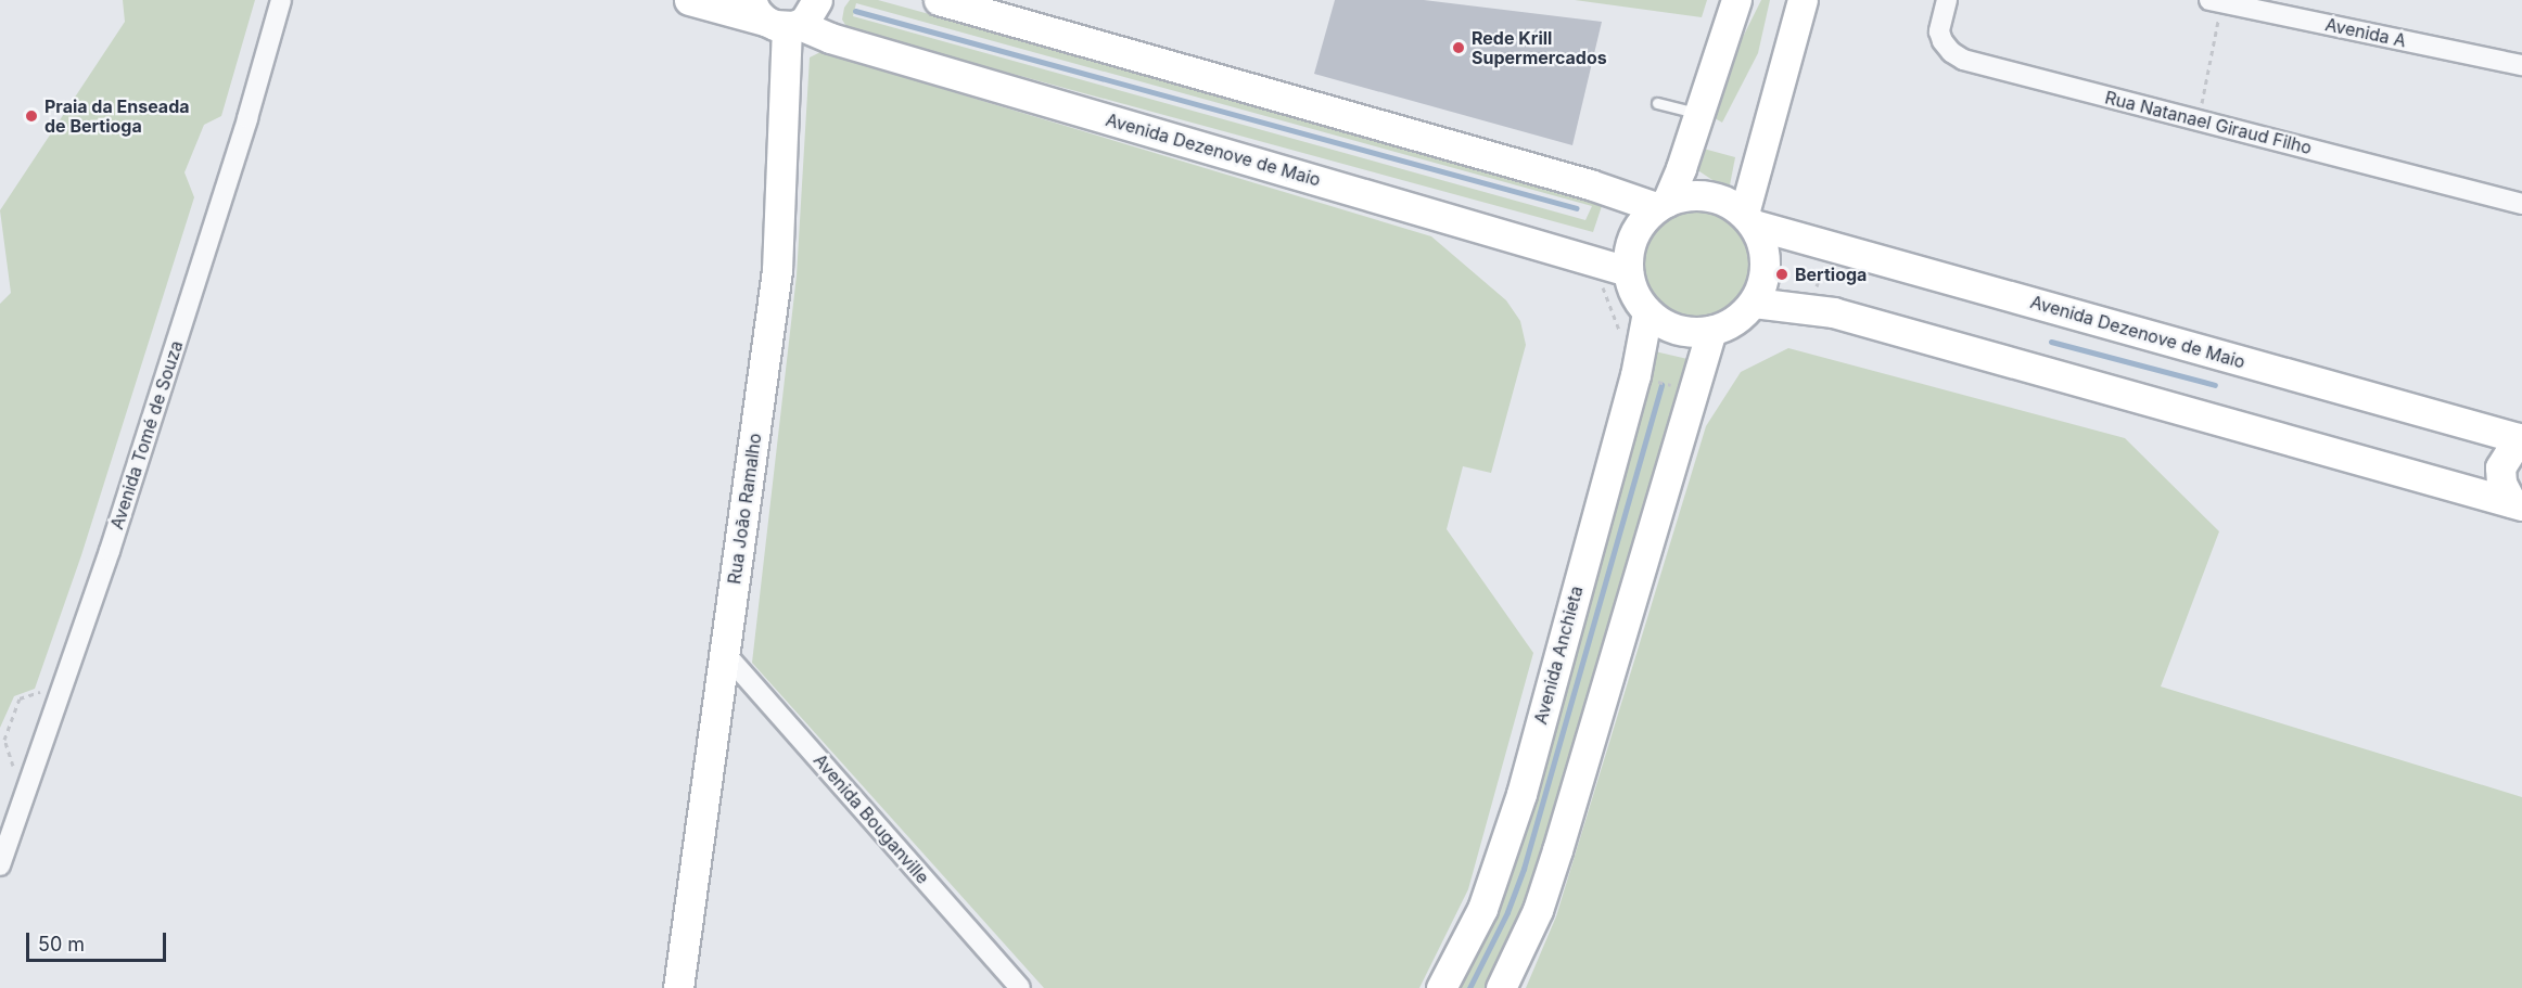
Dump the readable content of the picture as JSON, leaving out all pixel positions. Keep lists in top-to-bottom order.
{
  "streets": {
    "main road": ["Avenida Dezenove de Maio", "Rua João Ramalho", "Avenida Anchieta"],
    "street": [
      "Avenida A",
      "Rua Natanael Giraud Filho",
      "Avenida Tomé de Souza",
      "Avenida Bouganville"
    ]
  },
  "crossings": [
    ["Avenida Dezenove de Maio", "Rua João Ramalho"],
    ["Avenida Dezenove de Maio", "Avenida Anchieta"],
    ["Rua João Ramalho", "Avenida Bouganville"]
  ],
  "places": ["Rede Krill Supermercados", "Praia da Enseada de Bertioga", "Bertioga"],
  "scale_bar": "50 m"
}
